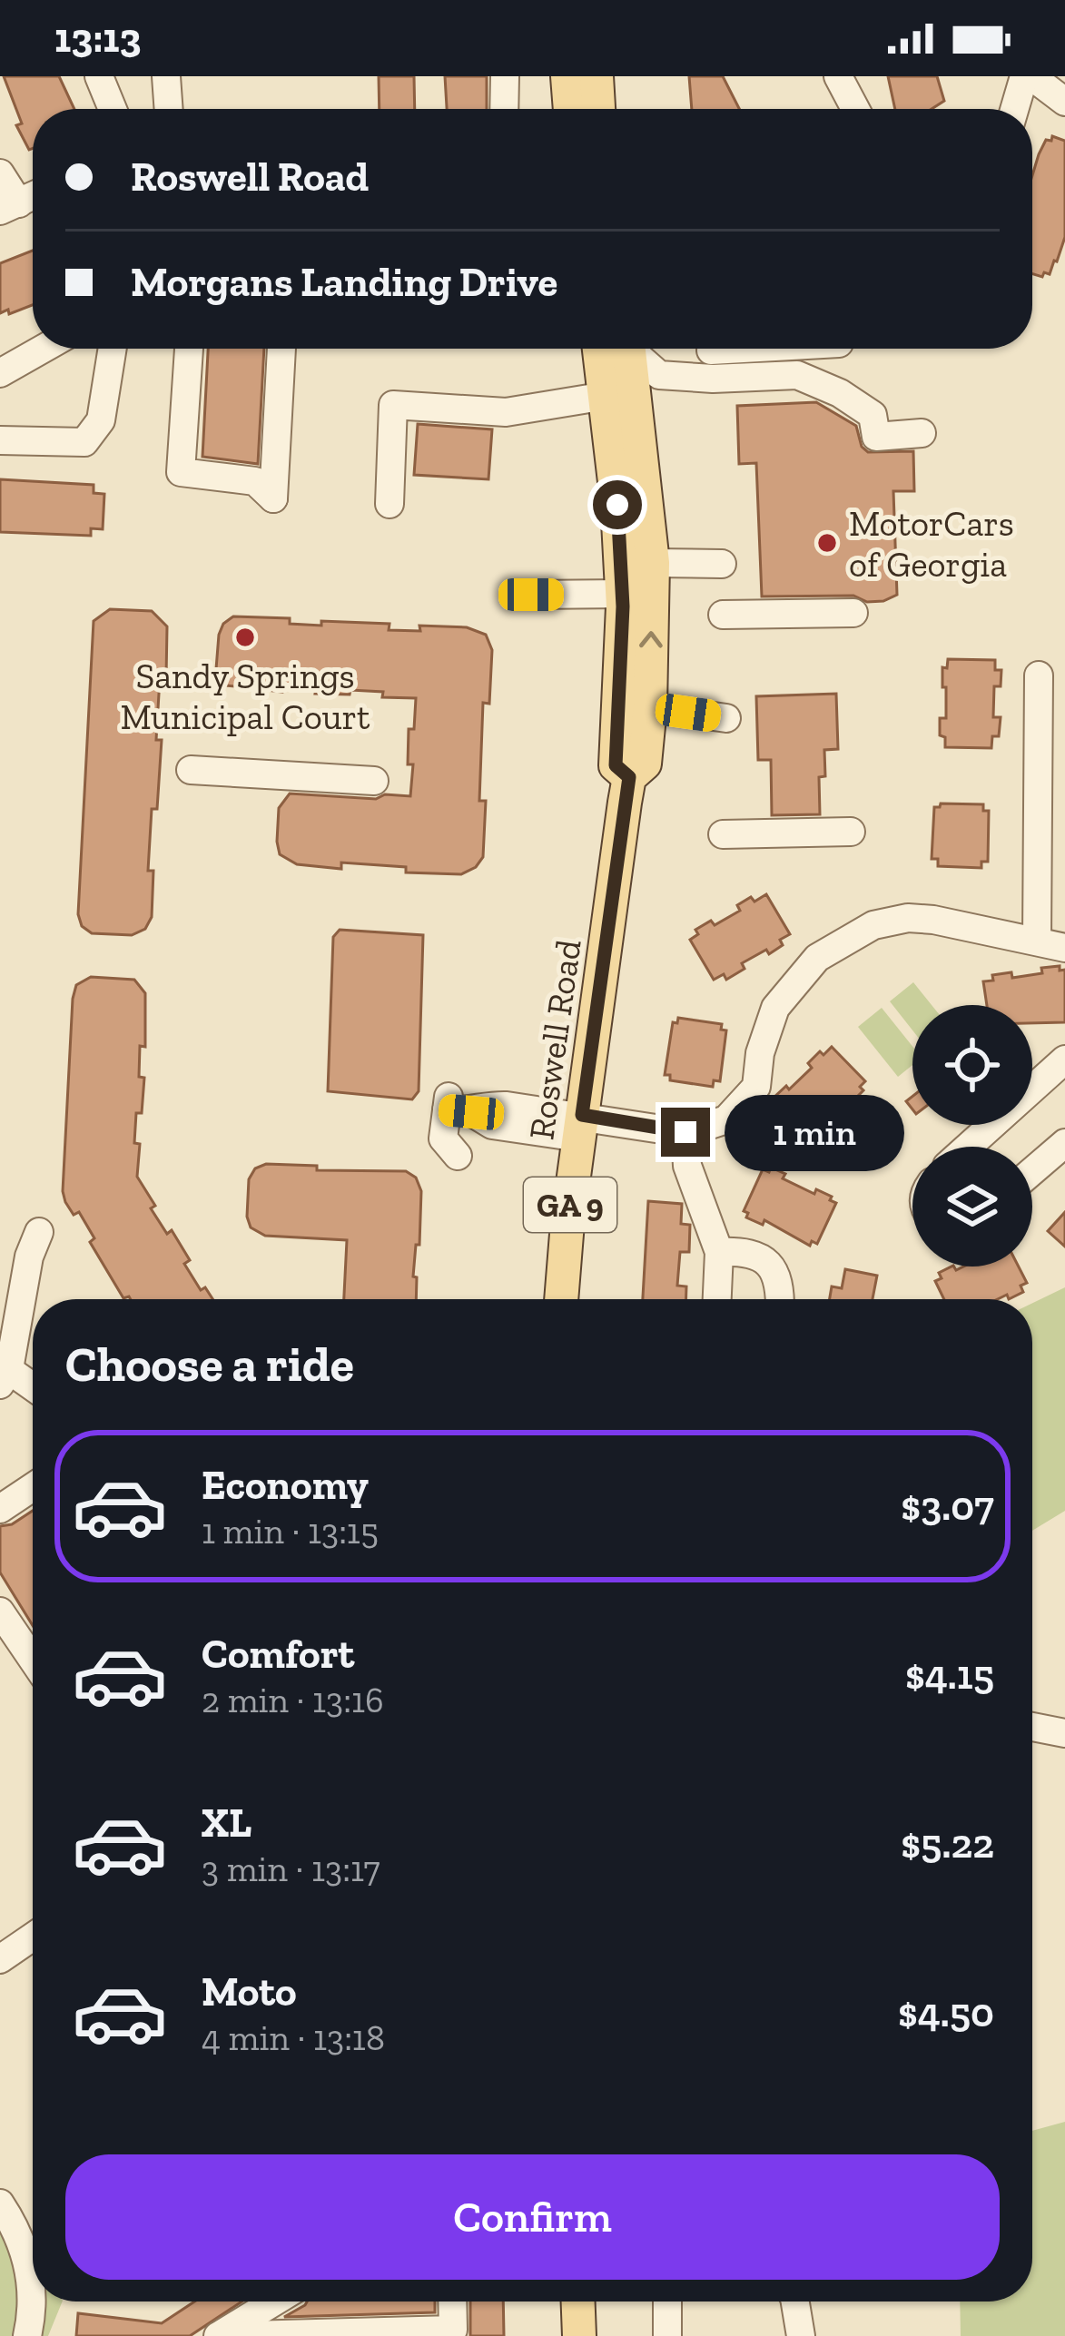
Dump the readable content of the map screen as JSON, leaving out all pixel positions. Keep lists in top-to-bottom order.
{
  "streets": {
    "main road": ["Roswell Road", "GA 9"]
  },
  "places": ["MotorCars of Georgia", "Sandy Springs Municipal Court"],
  "page": {
    "status": "13:13",
    "banner": ["Roswell Road", "Morgans Landing Drive"],
    "bubble": "1 min",
    "heading": "Choose a ride",
    "list": [
      {
        "name": "Economy",
        "note": "1 min · 13:15",
        "value": "$3.07"
      },
      {
        "name": "Comfort",
        "note": "2 min · 13:16",
        "value": "$4.15"
      },
      {
        "name": "XL",
        "note": "3 min · 13:17",
        "value": "$5.22"
      },
      {
        "name": "Moto",
        "note": "4 min · 13:18",
        "value": "$4.50"
      }
    ],
    "buttons": "Confirm"
  }
}
